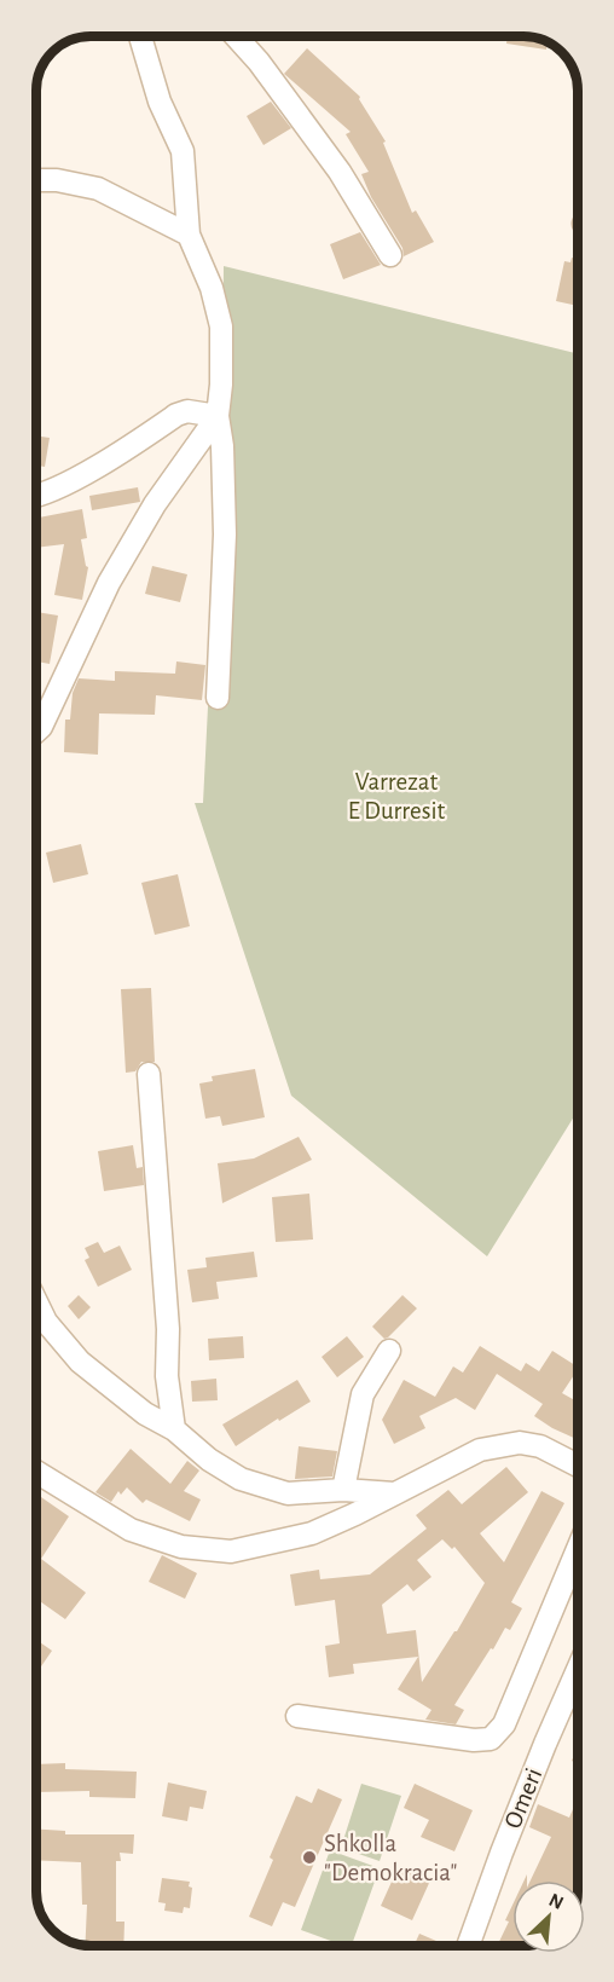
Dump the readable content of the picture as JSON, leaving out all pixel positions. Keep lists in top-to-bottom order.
{
  "streets": {
    "street": ["Omeri"]
  },
  "parks": ["Varrezat E Durresit"],
  "places": ["Shkolla \"Demokracia\""],
  "north": "top right"
}
